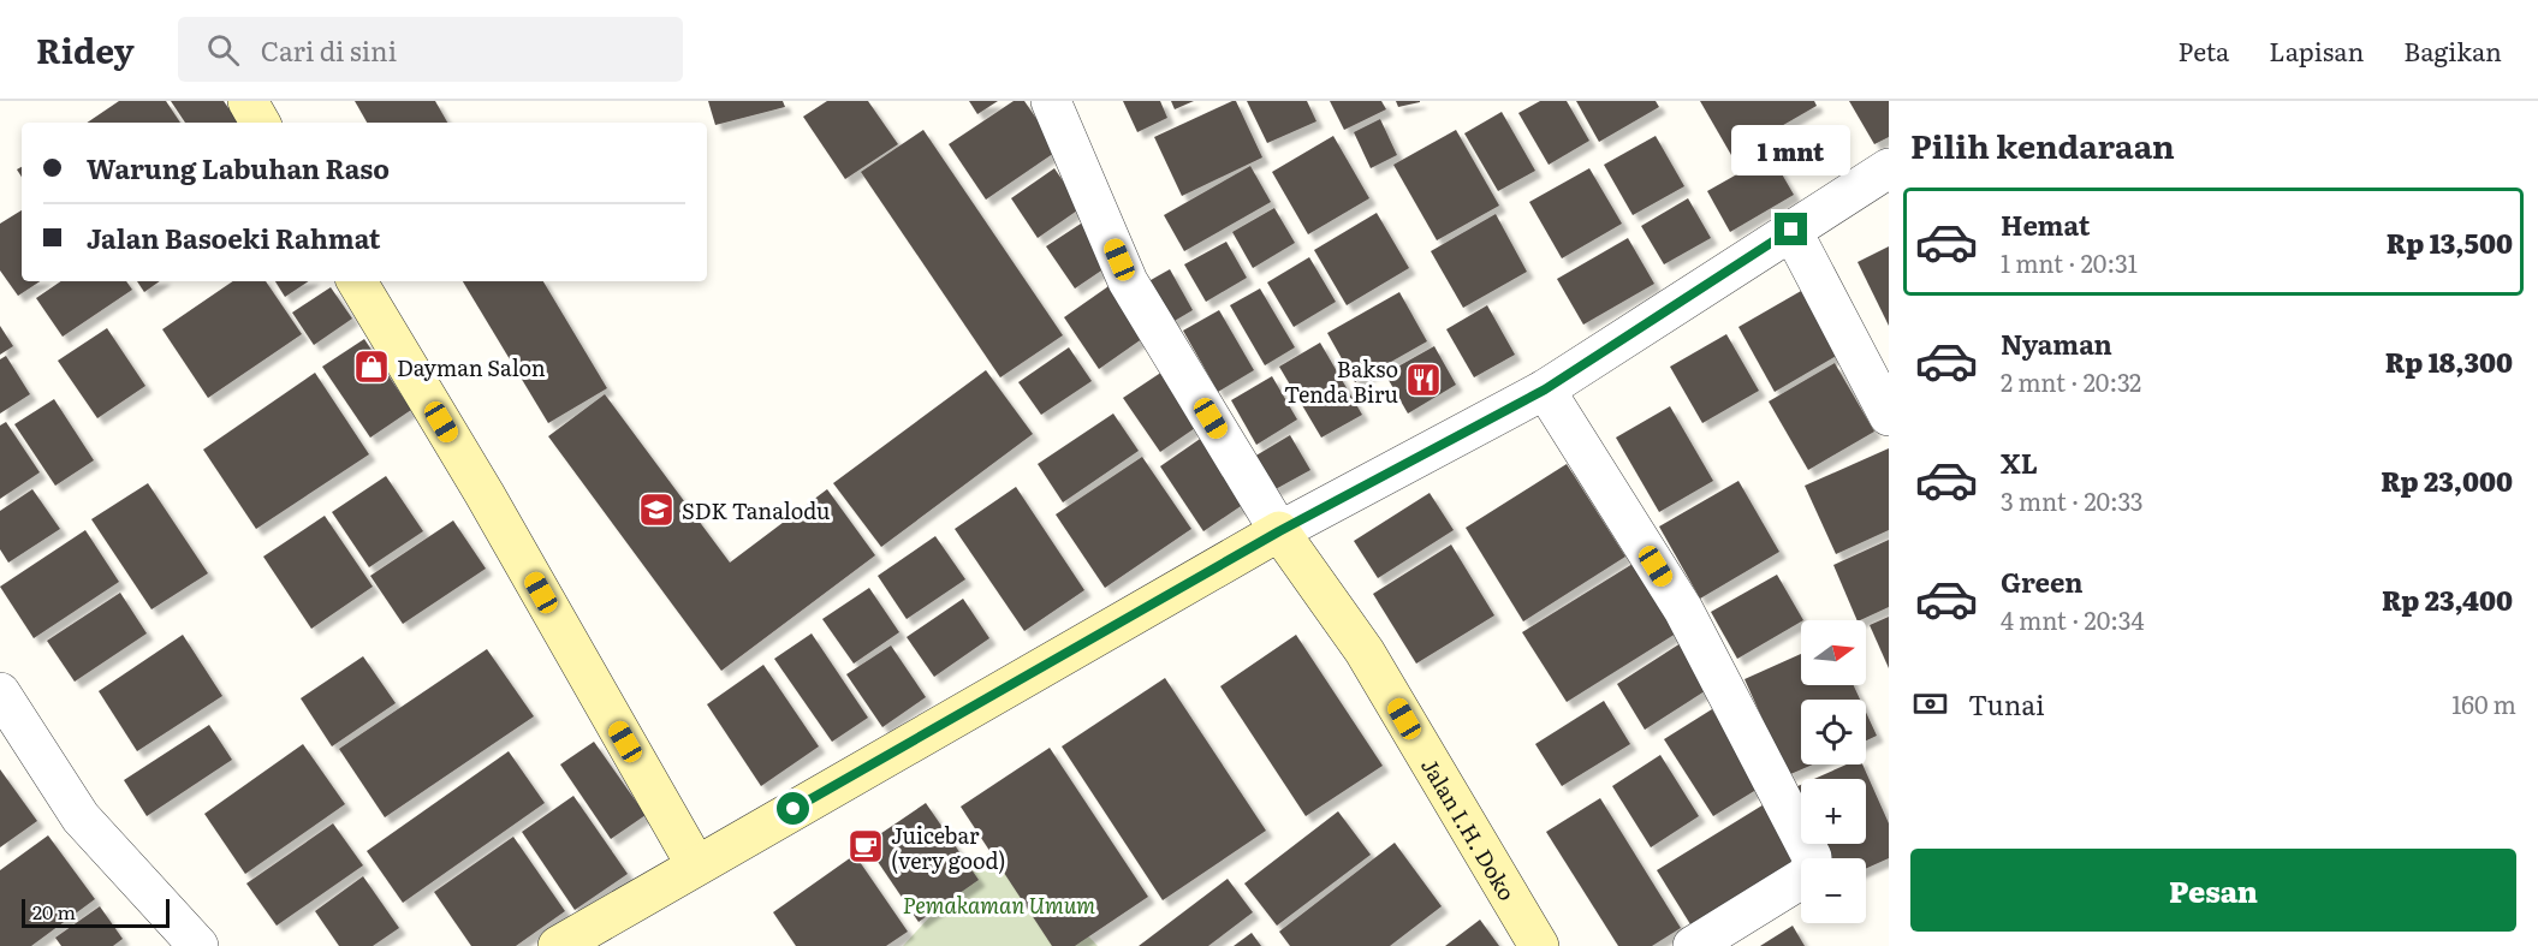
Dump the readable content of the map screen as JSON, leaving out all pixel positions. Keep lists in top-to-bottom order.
{
  "streets": {
    "street": ["Jalan I.H. Doko"]
  },
  "parks": ["Pemakaman Umum"],
  "places": {
    "shop": ["Dayman Salon"],
    "restaurant": ["Bakso Tenda Biru"],
    "school or university": ["SDK Tanalodu"],
    "cafe": ["Juicebar (very good)"]
  },
  "scale_bar": "20 m",
  "north": "right",
  "page": {
    "header": "Ridey",
    "search": "Cari di sini",
    "nav": ["Peta", "Lapisan", "Bagikan"],
    "heading": "Pilih kendaraan",
    "banner": ["Warung Labuhan Raso", "Jalan Basoeki Rahmat"],
    "bubble": "1 mnt",
    "list": [
      {
        "name": "Hemat",
        "note": "1 mnt · 20:31",
        "value": "Rp 13,500"
      },
      {
        "name": "Nyaman",
        "note": "2 mnt · 20:32",
        "value": "Rp 18,300"
      },
      {
        "name": "XL",
        "note": "3 mnt · 20:33",
        "value": "Rp 23,000"
      },
      {
        "name": "Green",
        "note": "4 mnt · 20:34",
        "value": "Rp 23,400"
      }
    ],
    "map_buttons": ["+", "−"],
    "pay": ["Tunai", "160 m"],
    "buttons": "Pesan",
    "scale": "20 m"
  }
}
